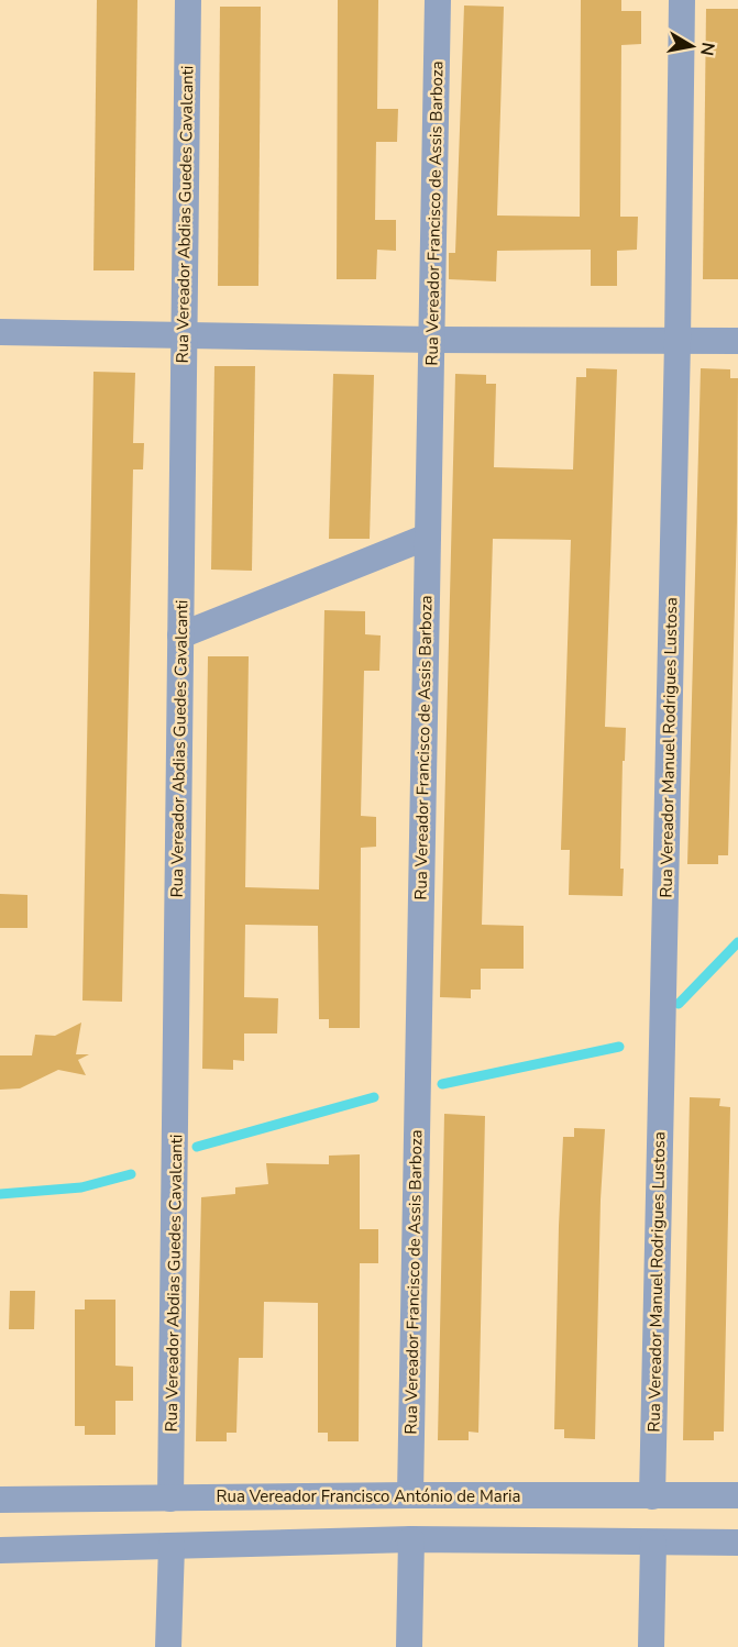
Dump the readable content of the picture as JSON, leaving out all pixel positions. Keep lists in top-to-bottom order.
{
  "streets": {
    "street": [
      "Rua Vereador Francisco de Assis Barboza",
      "Rua Vereador Abdias Guedes Cavalcanti",
      "Rua Vereador Manuel Rodrigues Lustosa",
      "Rua Vereador Francisco António de Maria"
    ]
  },
  "crossings": [
    ["Rua Vereador Francisco de Assis Barboza", "Rua Vereador Francisco António de Maria"],
    ["Rua Vereador Abdias Guedes Cavalcanti", "Rua Vereador Francisco António de Maria"],
    ["Rua Vereador Manuel Rodrigues Lustosa", "Rua Vereador Francisco António de Maria"]
  ],
  "north": "right"
}
